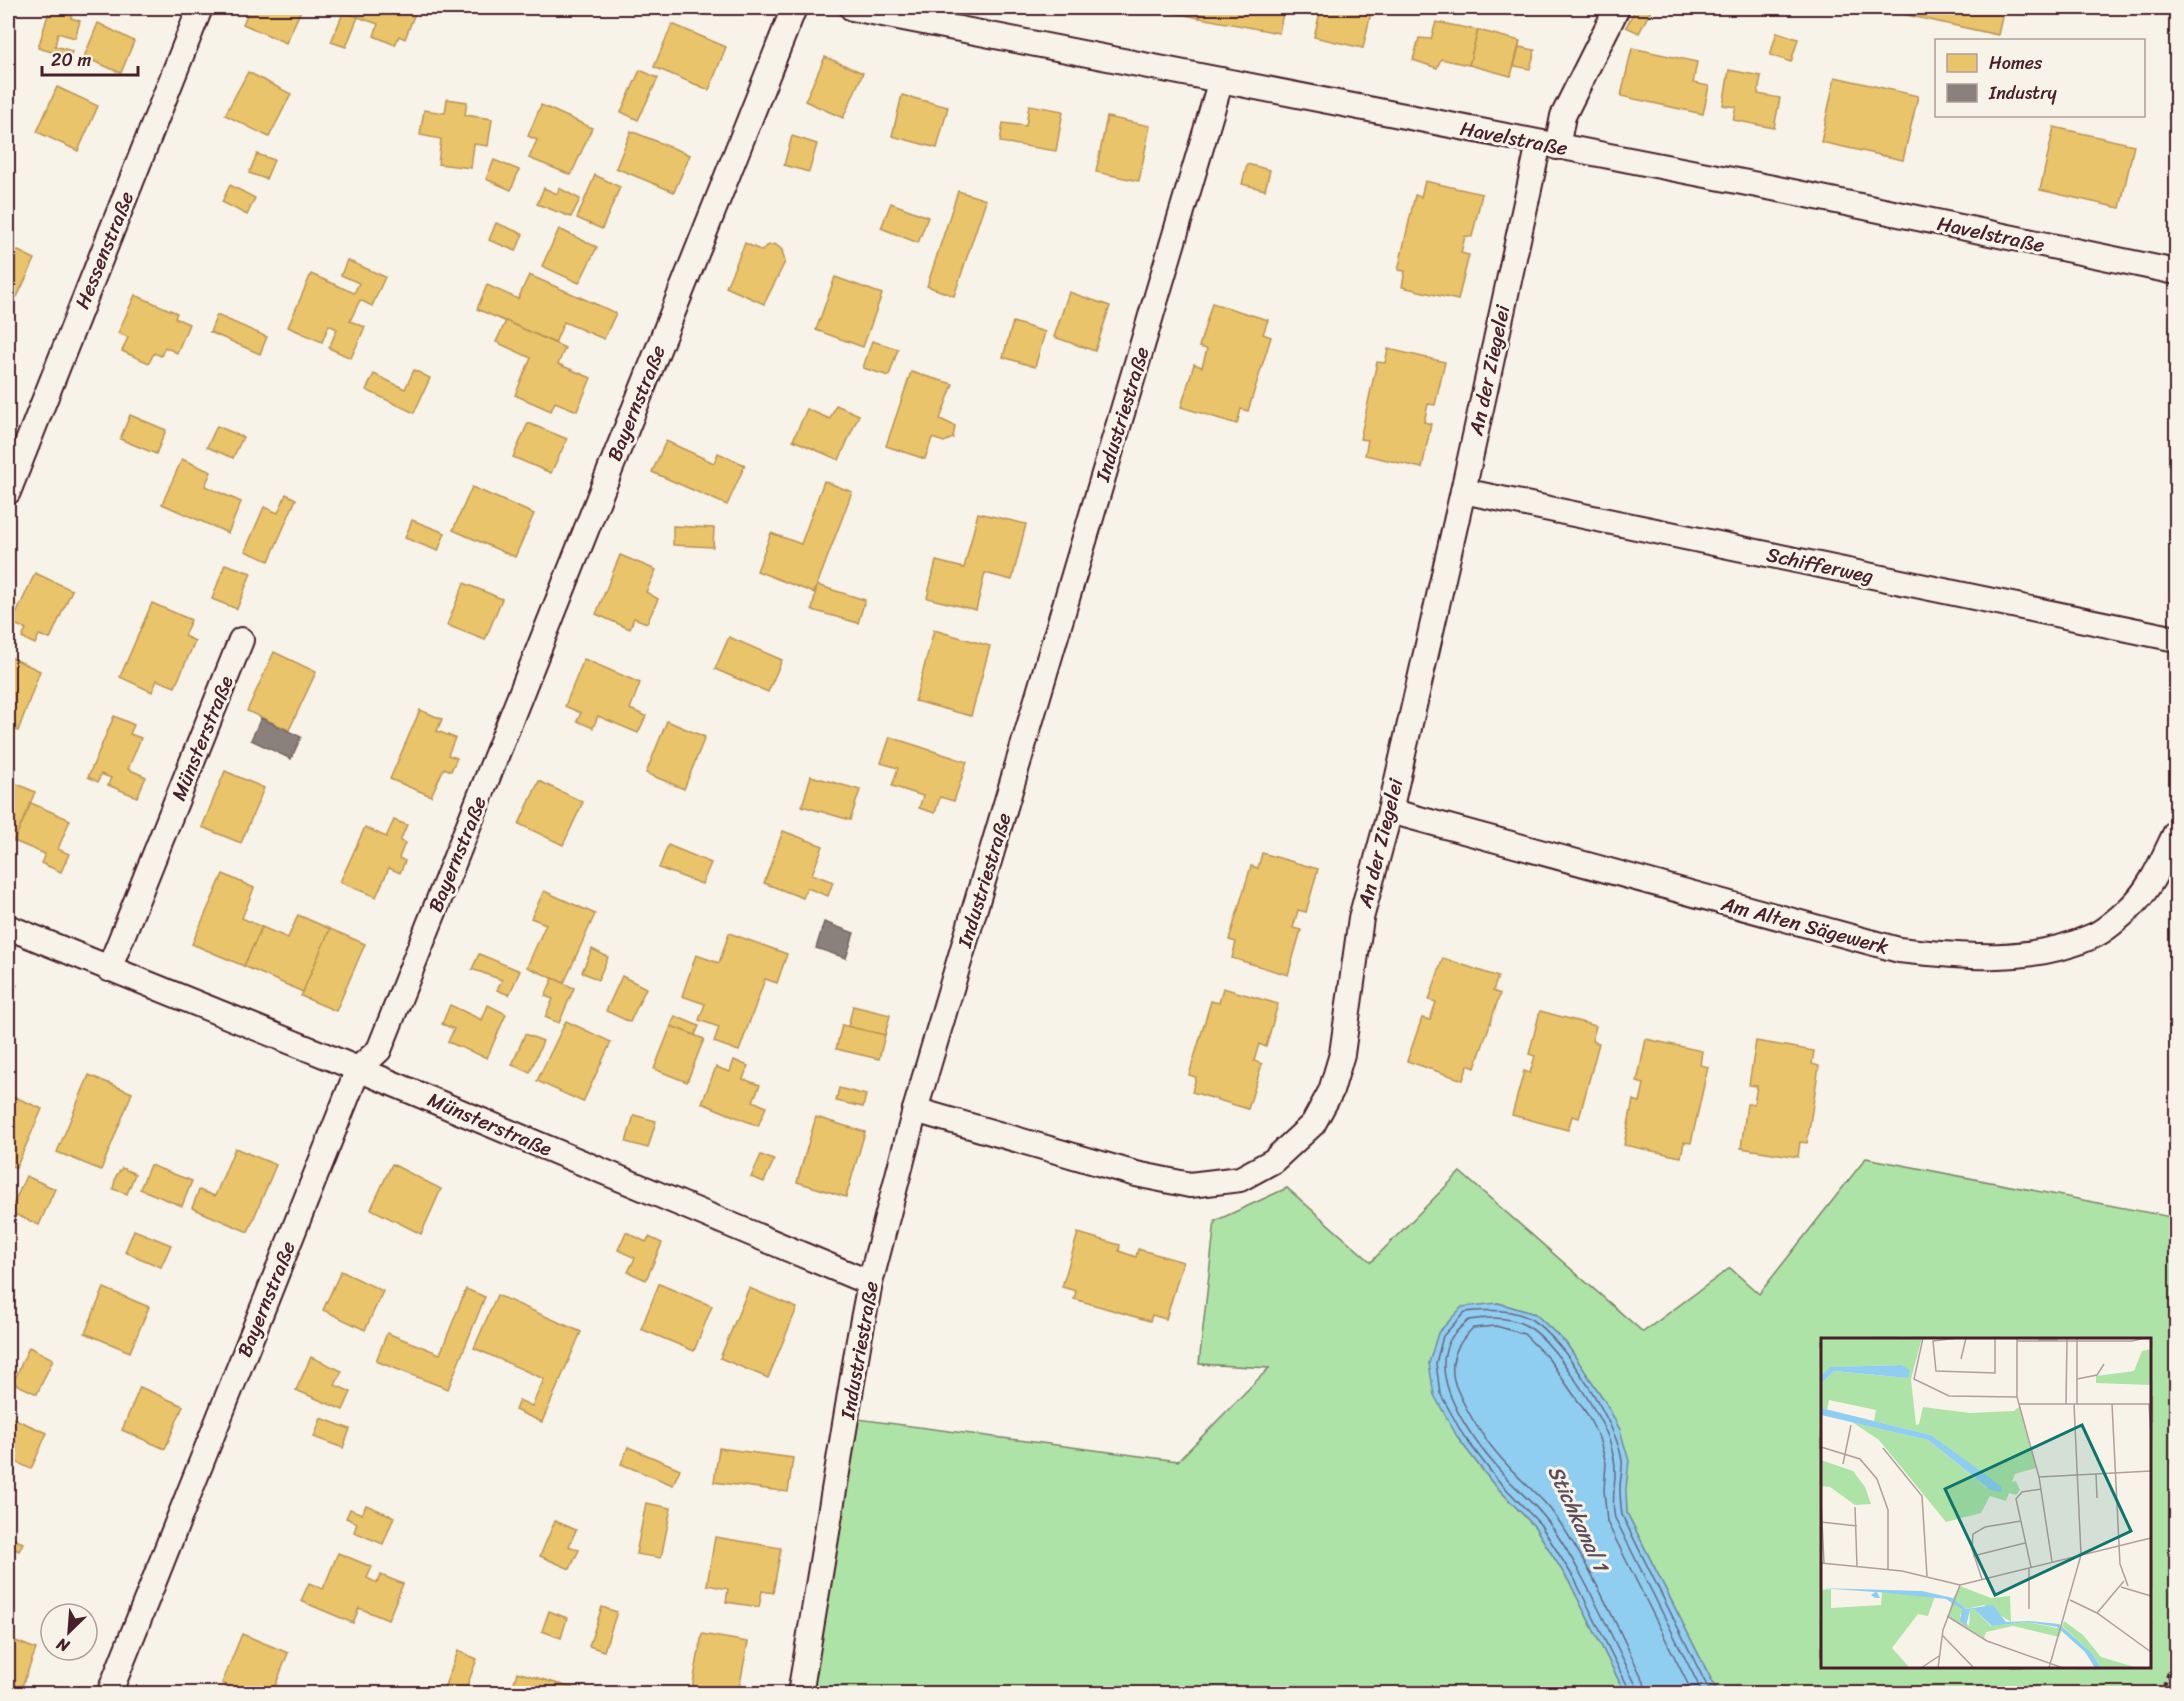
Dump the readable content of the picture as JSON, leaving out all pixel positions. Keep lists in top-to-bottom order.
{
  "streets": {
    "street": [
      "Havelstraße",
      "Hessenstraße",
      "An der Ziegelei",
      "Bayernstraße",
      "Industriestraße",
      "Schifferweg",
      "Münsterstraße",
      "Am Alten Sägewerk"
    ]
  },
  "crossings": [
    ["Havelstraße", "An der Ziegelei"],
    ["Havelstraße", "Industriestraße"],
    ["An der Ziegelei", "Industriestraße"],
    ["An der Ziegelei", "Schifferweg"],
    ["An der Ziegelei", "Am Alten Sägewerk"],
    ["Bayernstraße", "Münsterstraße"],
    ["Industriestraße", "Münsterstraße"]
  ],
  "water": ["Stichkanal 1"],
  "legend": ["Homes", "Industry"],
  "scale_bar": "20 m",
  "north": "bottom left"
}
